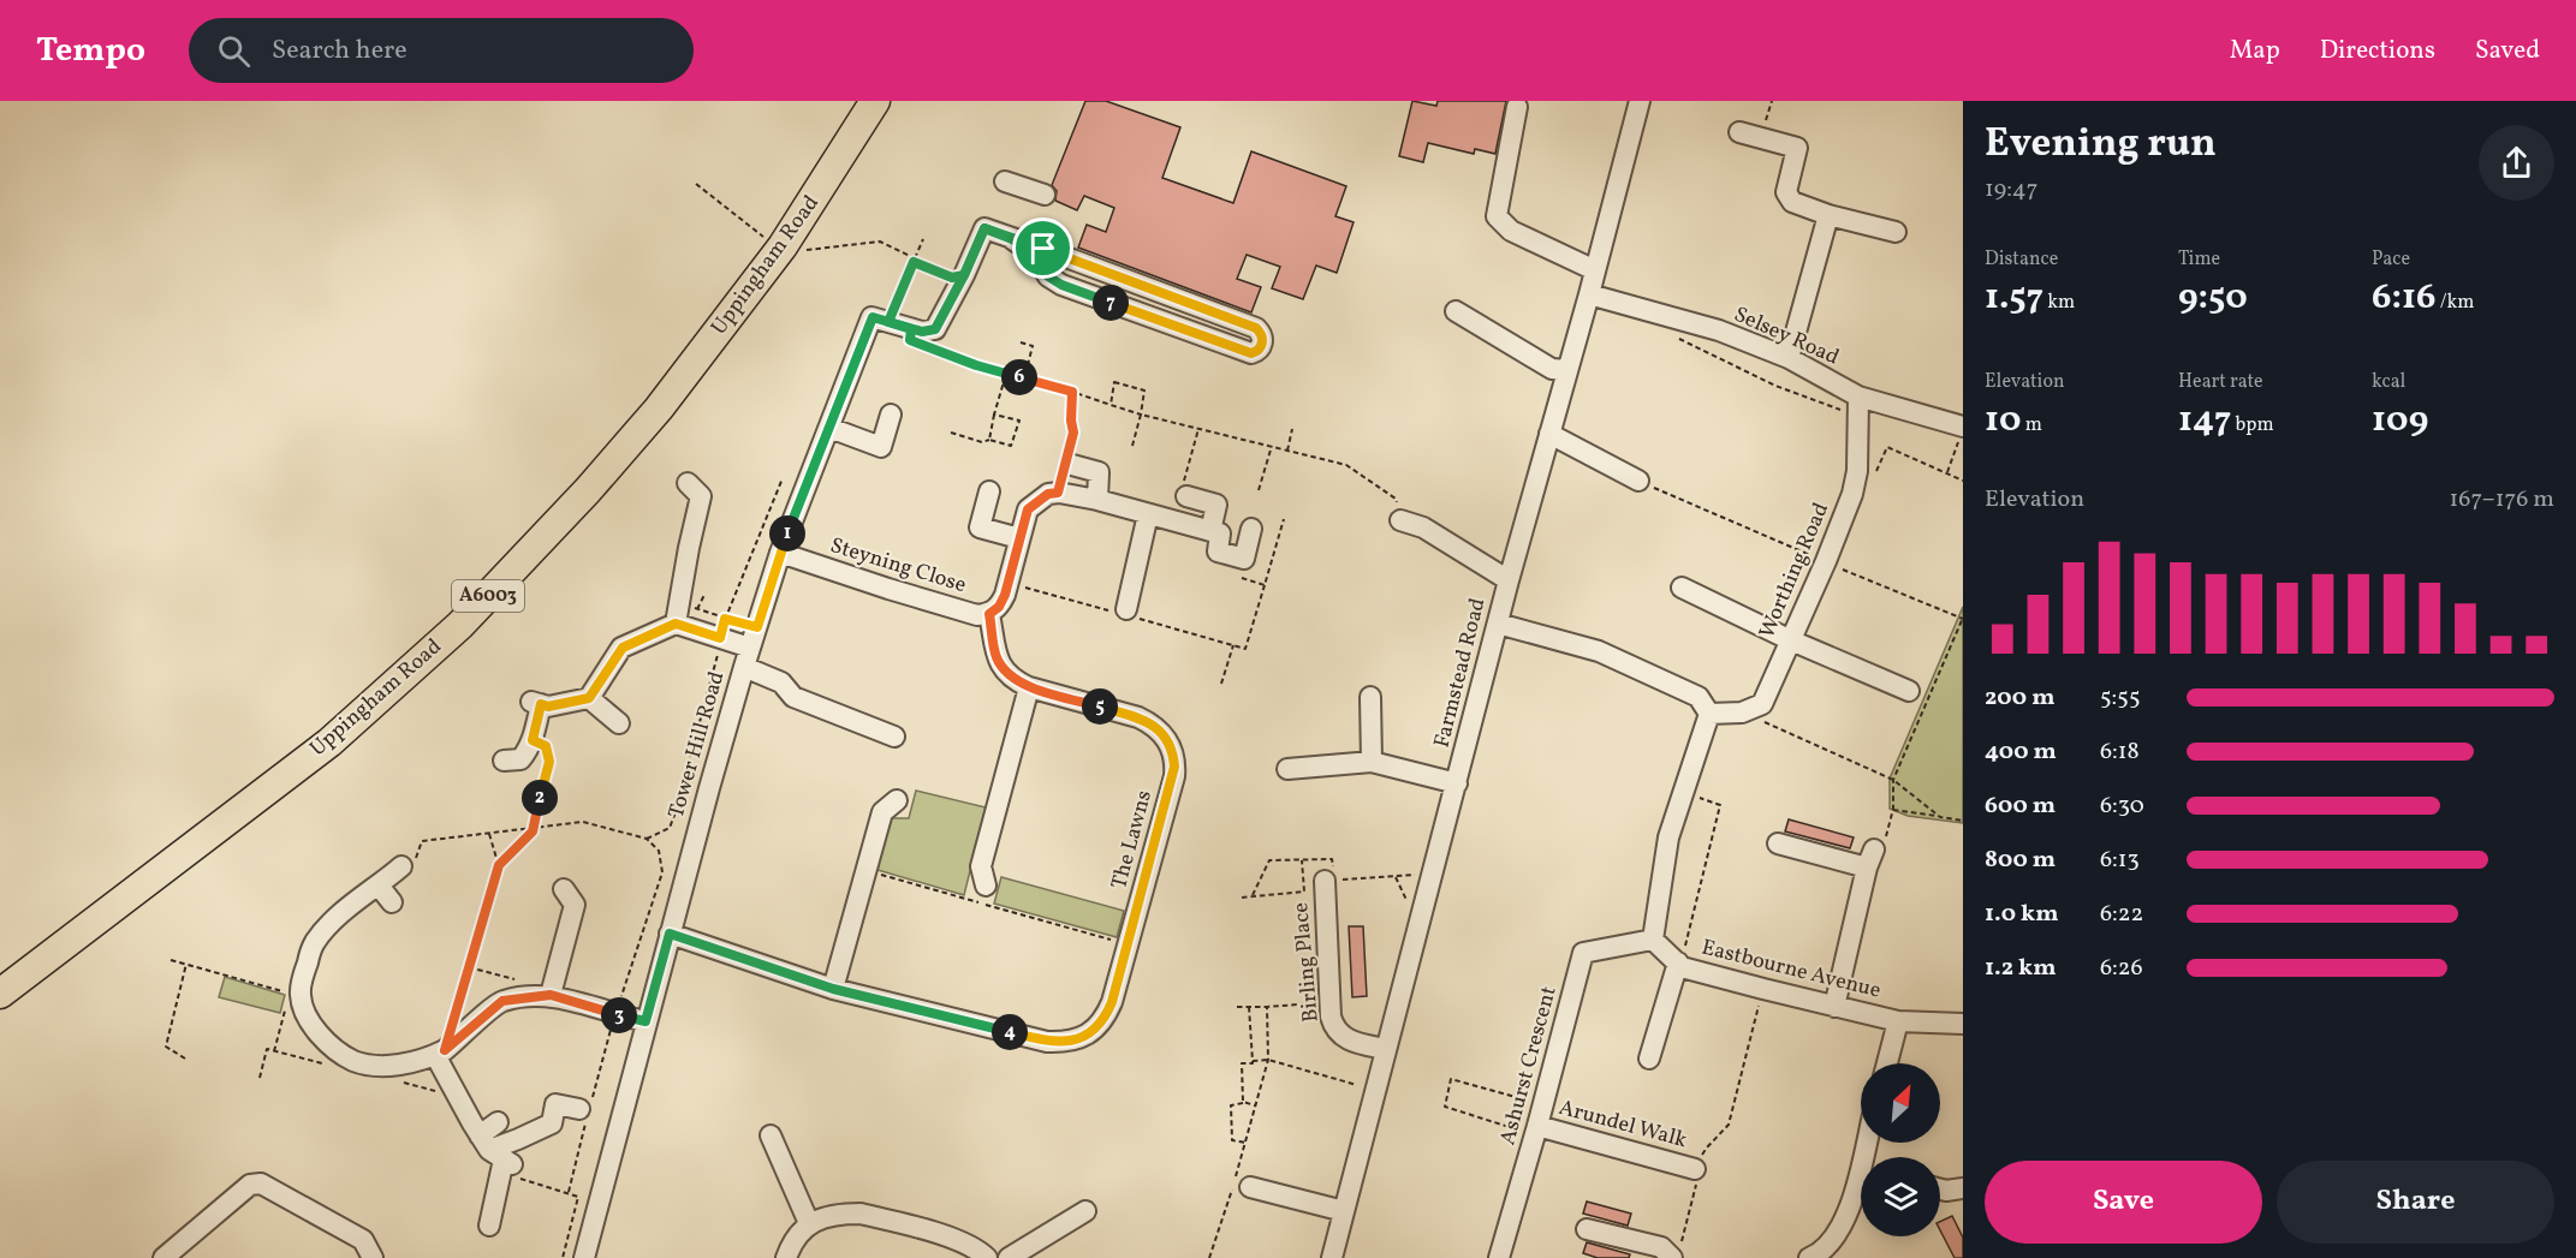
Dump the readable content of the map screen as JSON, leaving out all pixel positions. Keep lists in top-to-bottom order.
{
  "streets": {
    "highway": ["Uppingham Road", "A6003"],
    "street": [
      "Selsey Road",
      "Steyning Close",
      "Worthing Road",
      "Farmstead Road",
      "Tower Hill Road",
      "The Lawns",
      "Birling Place",
      "Eastbourne Avenue",
      "Ashurst Crescent",
      "Arundel Walk"
    ]
  },
  "crossings": [
    ["Selsey Road", "Worthing Road"],
    ["Selsey Road", "Farmstead Road"],
    ["Steyning Close", "Tower Hill Road"],
    ["Farmstead Road", "Birling Place"],
    ["Tower Hill Road", "The Lawns"],
    ["Eastbourne Avenue", "Ashurst Crescent"],
    ["Ashurst Crescent", "Arundel Walk"]
  ],
  "north": "top right",
  "page": {
    "header": "Tempo",
    "search": "Search here",
    "nav": ["Map", "Directions", "Saved"],
    "heading": ["Evening run", "19:47"],
    "stats": [
      ["Distance", "1.57 km"],
      ["Time", "9:50"],
      ["Pace", "6:16 /km"],
      ["Elevation", "10 m"],
      ["Heart rate", "147 bpm"],
      ["kcal", "109"]
    ],
    "pins": [
      "7",
      "6",
      "1",
      "5",
      "2",
      "3",
      "4"
    ],
    "chart": ["Elevation", "167–176 m"],
    "list": [
      {
        "name": "200 m",
        "note": "5:55"
      },
      {
        "name": "400 m",
        "note": "6:18"
      },
      {
        "name": "600 m",
        "note": "6:30"
      },
      {
        "name": "800 m",
        "note": "6:13"
      },
      {
        "name": "1.0 km",
        "note": "6:22"
      },
      {
        "name": "1.2 km",
        "note": "6:26"
      }
    ],
    "buttons": ["Save", "Share"]
  }
}
